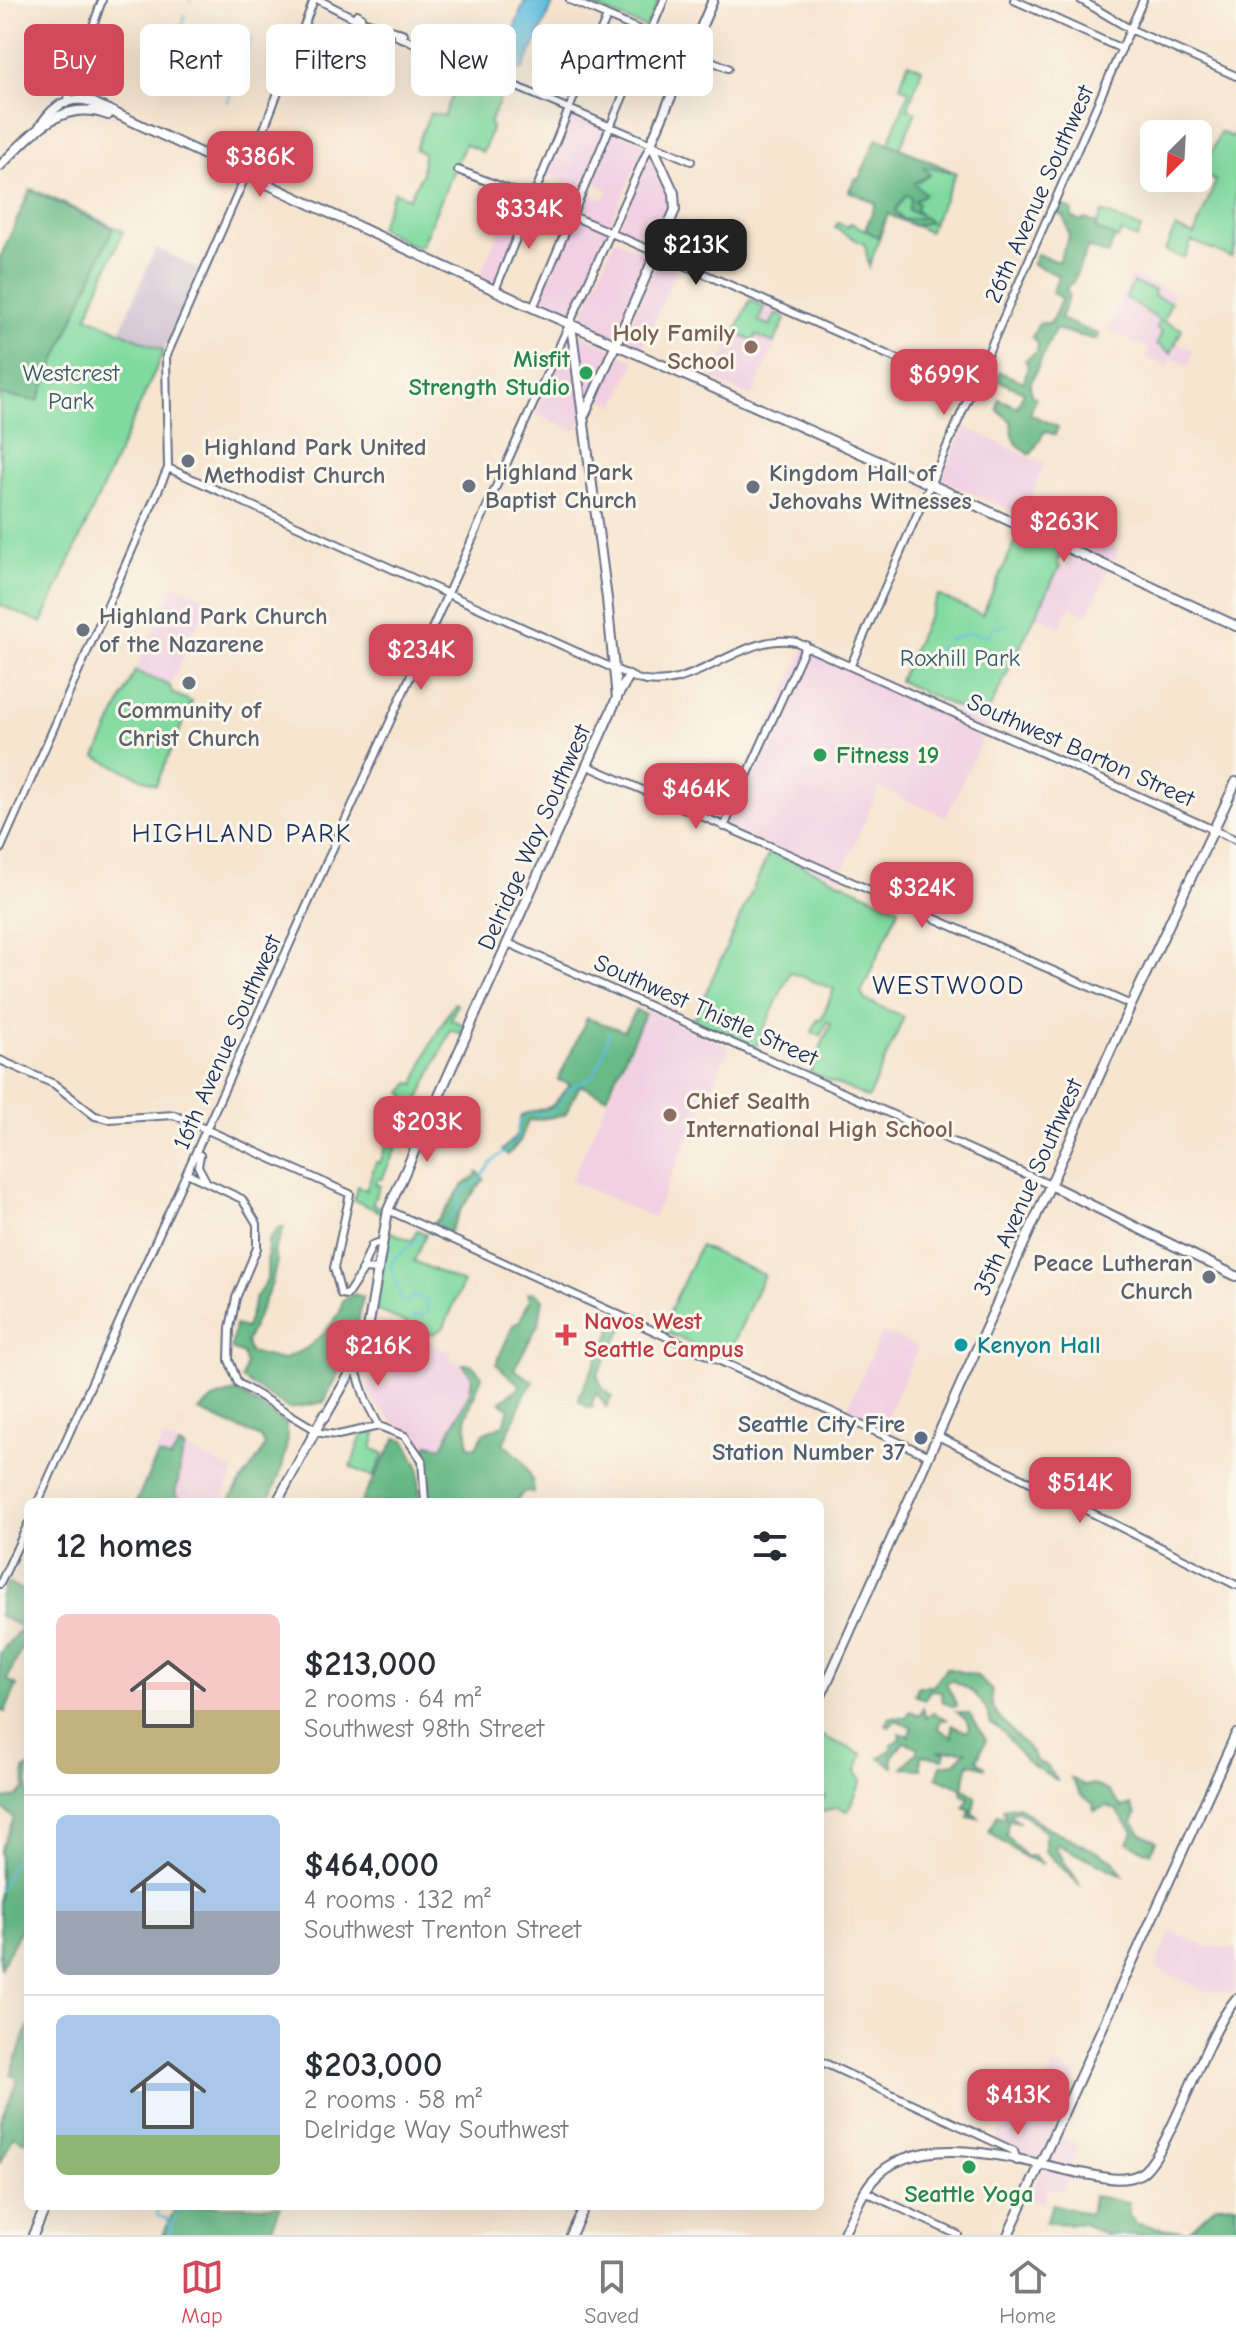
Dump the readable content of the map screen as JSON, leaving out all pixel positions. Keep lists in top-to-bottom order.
{
  "streets": {
    "main road": ["Delridge Way Southwest", "Southwest Thistle Street", "35th Avenue Southwest"],
    "street": ["26th Avenue Southwest", "Southwest Barton Street", "16th Avenue Southwest"]
  },
  "crossings": [
    ["26th Avenue Southwest", "Southwest Barton Street"],
    ["Southwest Barton Street", "35th Avenue Southwest"],
    ["Delridge Way Southwest", "Southwest Thistle Street"],
    ["Delridge Way Southwest", "16th Avenue Southwest"],
    ["Southwest Thistle Street", "35th Avenue Southwest"]
  ],
  "districts": ["HIGHLAND PARK", "WESTWOOD"],
  "parks": ["Westcrest Park", "Roxhill Park"],
  "places": {
    "other": [
      "Holy Family School",
      "Misfit Strength Studio",
      "Highland Park United Methodist Church",
      "Highland Park Baptist Church",
      "Kingdom Hall of Jehovahs Witnesses",
      "Highland Park Church of the Nazarene",
      "Community of Christ Church",
      "Fitness 19",
      "Chief Sealth International High School",
      "Peace Lutheran Church",
      "Kenyon Hall",
      "Seattle City Fire Station Number 37",
      "Seattle Yoga"
    ],
    "health": ["Navos West Seattle Campus"]
  },
  "north": "bottom left",
  "page": {
    "chip": [
      "Buy",
      "Rent",
      "Filters",
      "New",
      "Apartment"
    ],
    "price": [
      "$386K",
      "$334K",
      "$213K",
      "$699K",
      "$263K",
      "$234K",
      "$464K",
      "$324K",
      "$203K",
      "$216K",
      "$514K",
      "$413K"
    ],
    "heading": "12 homes",
    "list": [
      {
        "name": "$213,000",
        "note": "2 rooms · 64 m² · Southwest 98th Street"
      },
      {
        "name": "$464,000",
        "note": "4 rooms · 132 m² · Southwest Trenton Street"
      },
      {
        "name": "$203,000",
        "note": "2 rooms · 58 m² · Delridge Way Southwest"
      }
    ],
    "tabs": ["Map", "Saved", "Home"]
  }
}
